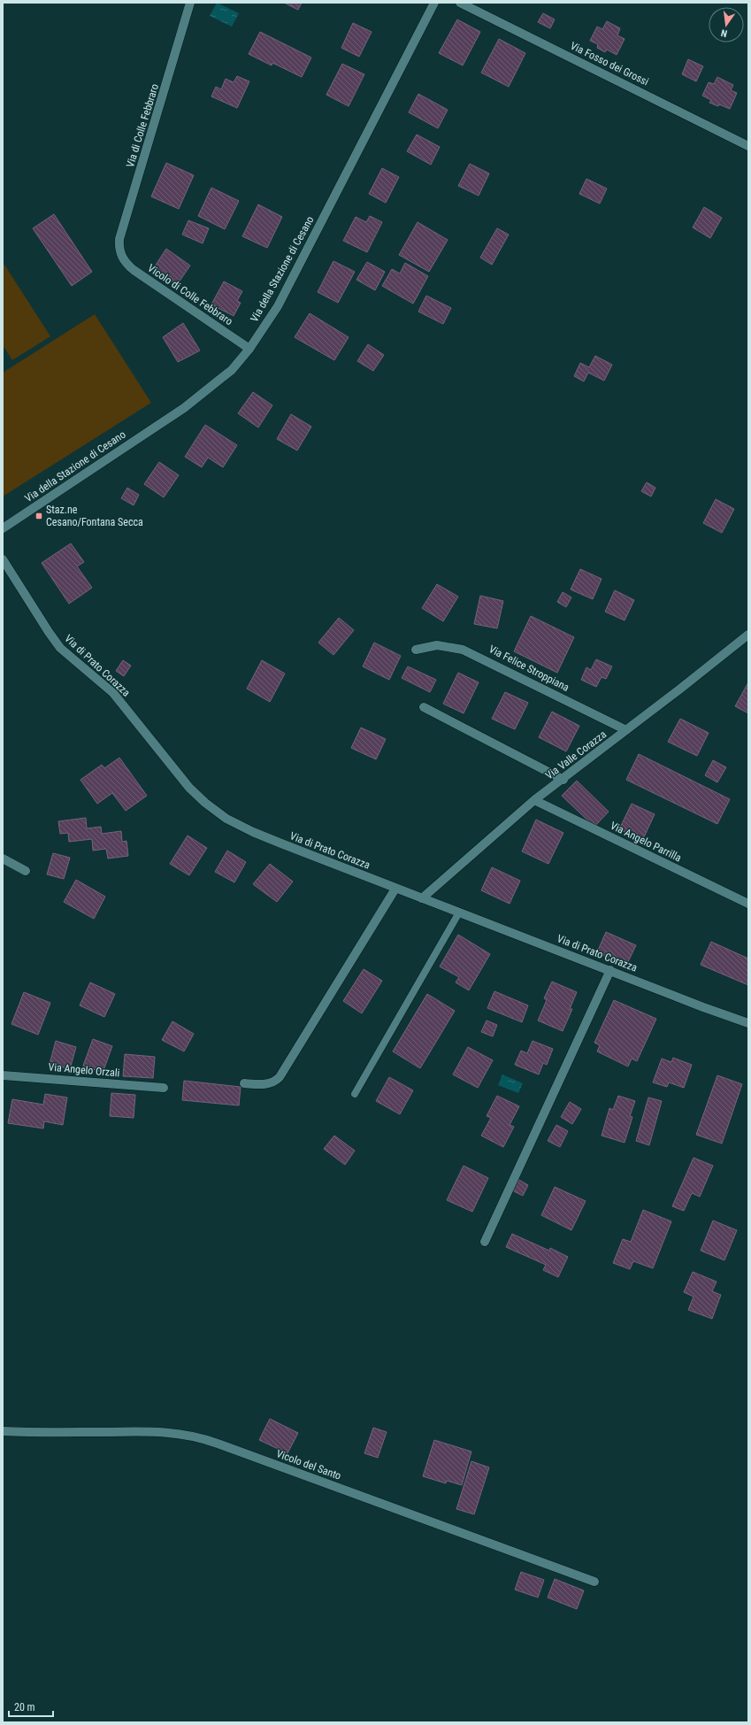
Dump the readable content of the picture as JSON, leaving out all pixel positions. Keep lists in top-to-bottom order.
{
  "streets": {
    "street": [
      "Via Fosso dei Grossi",
      "Via di Colle Febbraro",
      "Via della Stazione di Cesano",
      "Vicolo di Colle Febbraro",
      "Via di Prato Corazza",
      "Via Felice Stroppiana",
      "Via Valle Corazza",
      "Via Angelo Parrilla",
      "Via Angelo Orzali",
      "Vicolo del Santo"
    ]
  },
  "crossings": [
    ["Via di Colle Febbraro", "Vicolo di Colle Febbraro"],
    ["Via della Stazione di Cesano", "Vicolo di Colle Febbraro"],
    ["Via di Prato Corazza", "Via Valle Corazza"],
    ["Via Felice Stroppiana", "Via Valle Corazza"],
    ["Via Valle Corazza", "Via Angelo Parrilla"]
  ],
  "places": {
    "transit": ["Staz.ne Cesano/Fontana Secca"]
  },
  "scale_bar": "20 m",
  "north": "bottom"
}
